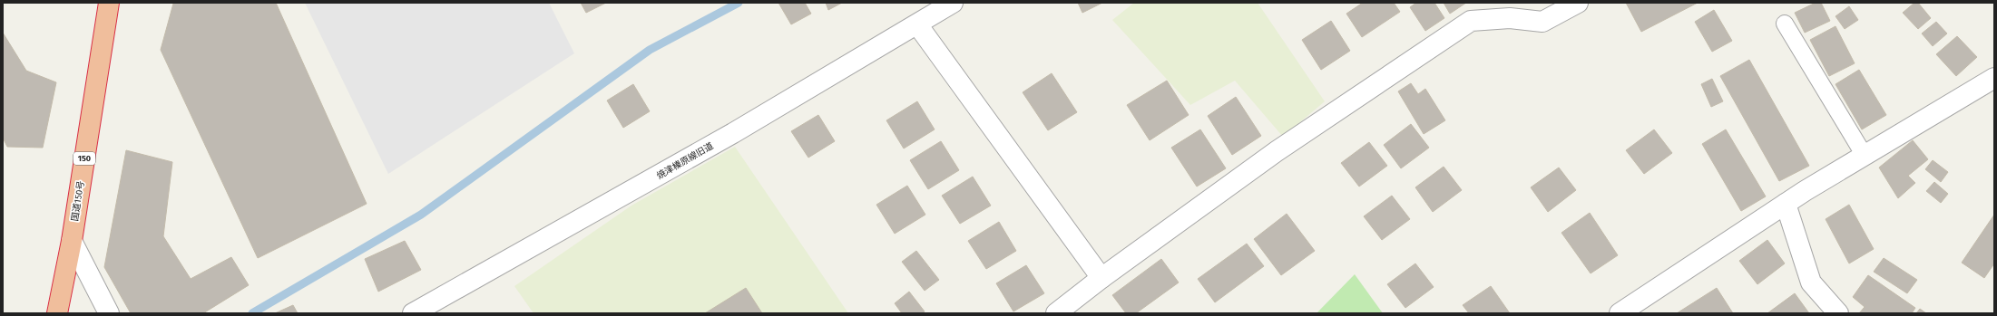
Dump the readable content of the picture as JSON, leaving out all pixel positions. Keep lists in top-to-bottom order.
{
  "streets": {
    "highway": ["150", "国道150号"],
    "street": ["焼津榛原線旧道"]
  }
}
